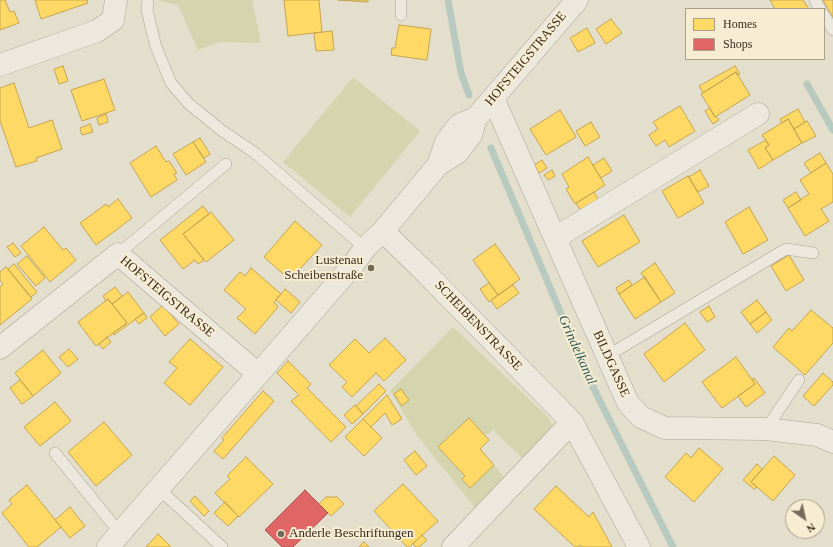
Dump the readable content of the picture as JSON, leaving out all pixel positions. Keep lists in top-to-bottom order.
{
  "streets": {
    "street": ["HOFSTEIGSTRASSE", "SCHEIBENSTRASSE", "BILDGASSE"]
  },
  "crossings": [
    ["HOFSTEIGSTRASSE", "SCHEIBENSTRASSE"],
    ["HOFSTEIGSTRASSE", "BILDGASSE"]
  ],
  "water": ["Grindelkanal"],
  "places": ["Lustenau Scheibenstraße", "Anderle Beschriftungen"],
  "legend": ["Homes", "Shops"],
  "north": "bottom right"
}
